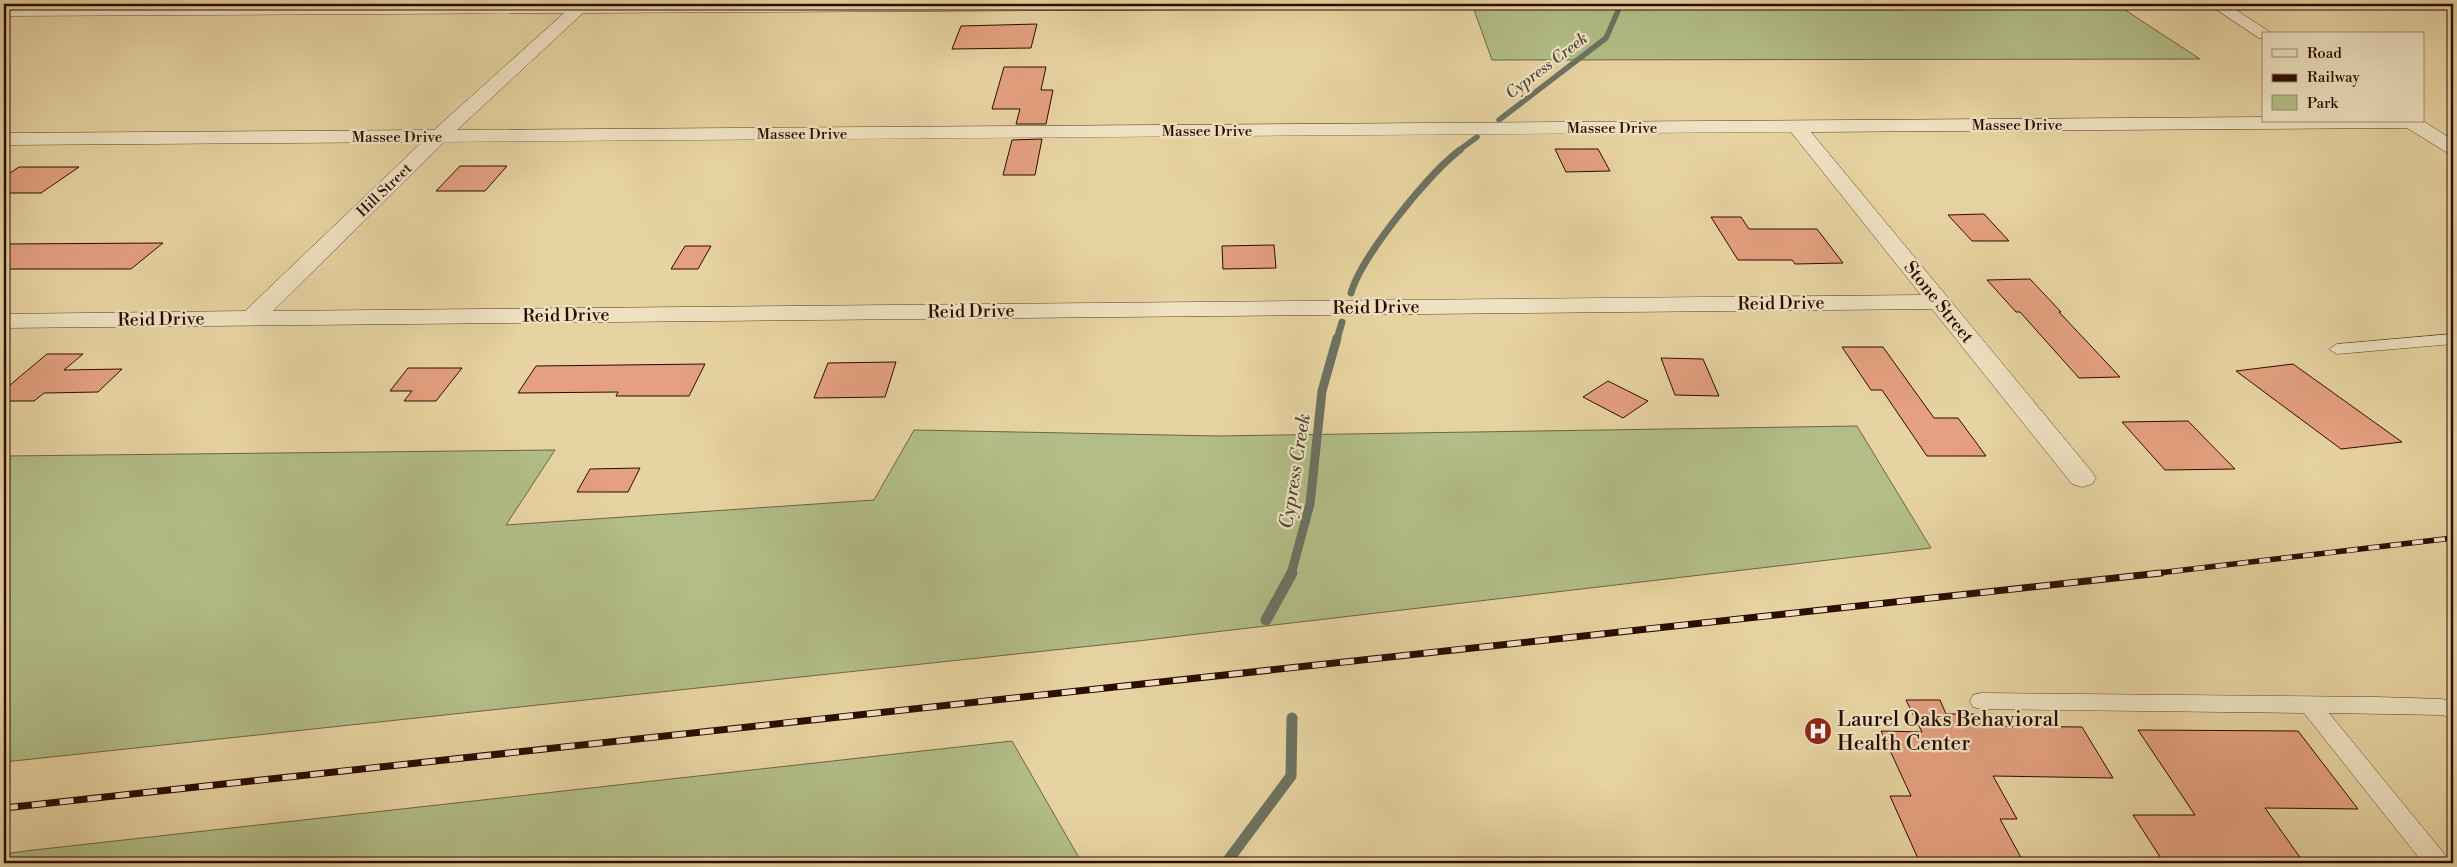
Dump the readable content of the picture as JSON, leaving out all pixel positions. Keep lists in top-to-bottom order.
{
  "streets": {
    "street": [
      "Massee Drive",
      "Hill Street",
      "Stone Street",
      "Reid Drive"
    ]
  },
  "crossings": [
    ["Massee Drive", "Hill Street"],
    ["Massee Drive", "Stone Street"],
    ["Hill Street", "Reid Drive"],
    ["Stone Street", "Reid Drive"]
  ],
  "water": ["Cypress Creek"],
  "places": {
    "hospital": ["Laurel Oaks Behavioral Health Center"]
  },
  "legend": ["Road", "Railway", "Park"]
}
